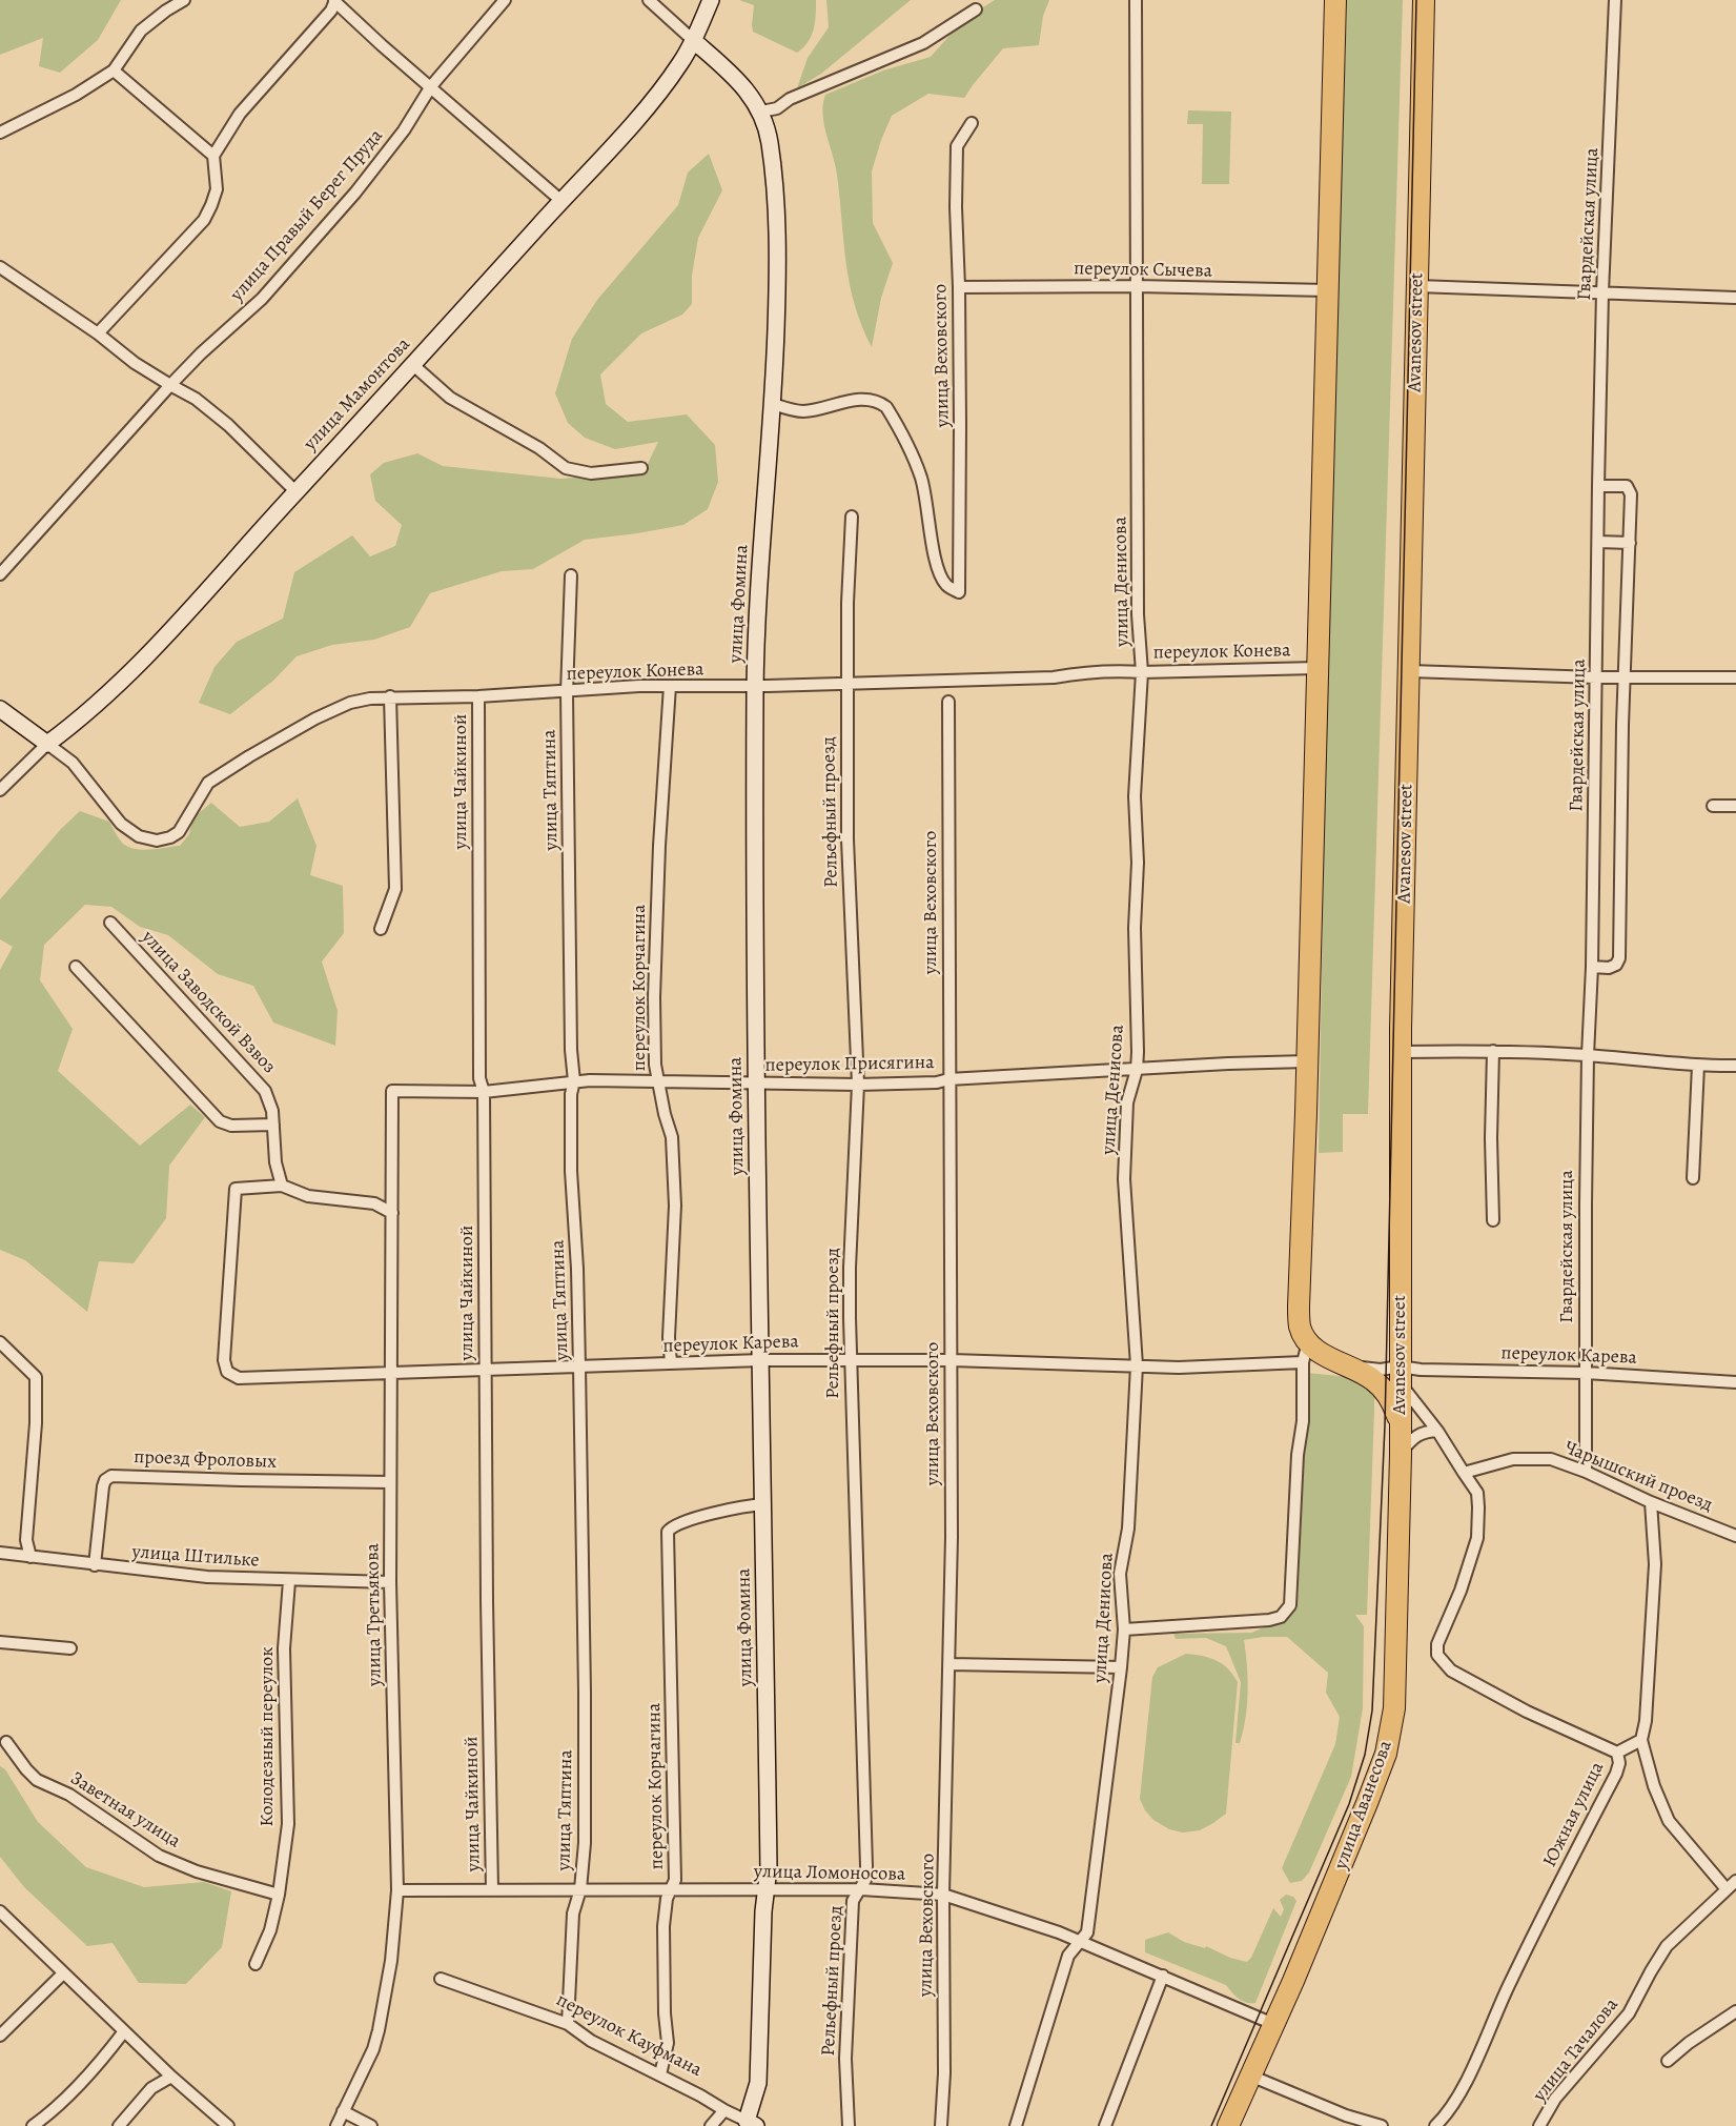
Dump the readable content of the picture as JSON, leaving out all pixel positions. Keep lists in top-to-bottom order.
{
  "streets": {
    "highway": ["Avanesov street", "улица Аванесова"],
    "street": [
      "улица Правый Берег Пруда",
      "Гвардейская улица",
      "переулок Сычева",
      "улица Веховского",
      "улица Мамонтова",
      "улица Денисова",
      "улица Фомина",
      "переулок Конева",
      "улица Чайкиной",
      "улица Тяптина",
      "Рельефный проезд",
      "переулок Корчагина",
      "улица Заводской Взвоз",
      "переулок Присягина",
      "переулок Карева",
      "проезд Фроловых",
      "Чарышский проезд",
      "улица Штильке",
      "улица Третьякова",
      "Колодезный переулок",
      "Заветная улица",
      "Южная улица",
      "улица Ломоносова",
      "переулок Кауфмана",
      "улица Тачалова"
    ]
  },
  "crossings": [
    ["Гвардейская улица", "переулок Карева"],
    ["Гвардейская улица", "Чарышский проезд"],
    ["переулок Сычева", "улица Веховского"],
    ["переулок Сычева", "улица Денисова"],
    ["Avanesov street", "переулок Карева"],
    ["Avanesov street", "улица Аванесова"],
    ["улица Веховского", "улица Фомина"],
    ["улица Веховского", "переулок Присягина"],
    ["улица Веховского", "переулок Карева"],
    ["улица Веховского", "улица Ломоносова"],
    ["улица Мамонтова", "переулок Конева"],
    ["улица Денисова", "переулок Конева"],
    ["улица Денисова", "переулок Присягина"],
    ["улица Денисова", "переулок Карева"],
    ["улица Денисова", "улица Ломоносова"],
    ["улица Фомина", "переулок Конева"],
    ["улица Фомина", "переулок Корчагина"],
    ["улица Фомина", "переулок Присягина"],
    ["улица Фомина", "переулок Карева"],
    ["улица Фомина", "улица Ломоносова"],
    ["улица Фомина", "переулок Кауфмана"],
    ["переулок Конева", "улица Чайкиной"],
    ["переулок Конева", "улица Тяптина"],
    ["переулок Конева", "Рельефный проезд"],
    ["переулок Конева", "переулок Корчагина"],
    ["улица Чайкиной", "переулок Присягина"],
    ["улица Чайкиной", "переулок Карева"],
    ["улица Чайкиной", "улица Ломоносова"],
    ["улица Тяптина", "переулок Присягина"],
    ["улица Тяптина", "переулок Карева"],
    ["улица Тяптина", "улица Ломоносова"],
    ["улица Тяптина", "переулок Кауфмана"],
    ["Рельефный проезд", "переулок Присягина"],
    ["Рельефный проезд", "переулок Карева"],
    ["Рельефный проезд", "улица Ломоносова"],
    ["переулок Корчагина", "переулок Присягина"],
    ["переулок Корчагина", "переулок Карева"],
    ["переулок Корчагина", "улица Ломоносова"],
    ["переулок Корчагина", "переулок Кауфмана"],
    ["улица Заводской Взвоз", "переулок Карева"],
    ["переулок Присягина", "улица Третьякова"],
    ["переулок Карева", "улица Третьякова"],
    ["проезд Фроловых", "улица Штильке"],
    ["проезд Фроловых", "улица Третьякова"],
    ["улица Штильке", "улица Третьякова"],
    ["улица Штильке", "Колодезный переулок"],
    ["улица Третьякова", "улица Ломоносова"],
    ["Колодезный переулок", "Заветная улица"],
    ["улица Аванесова", "улица Ломоносова"]
  ]
}
